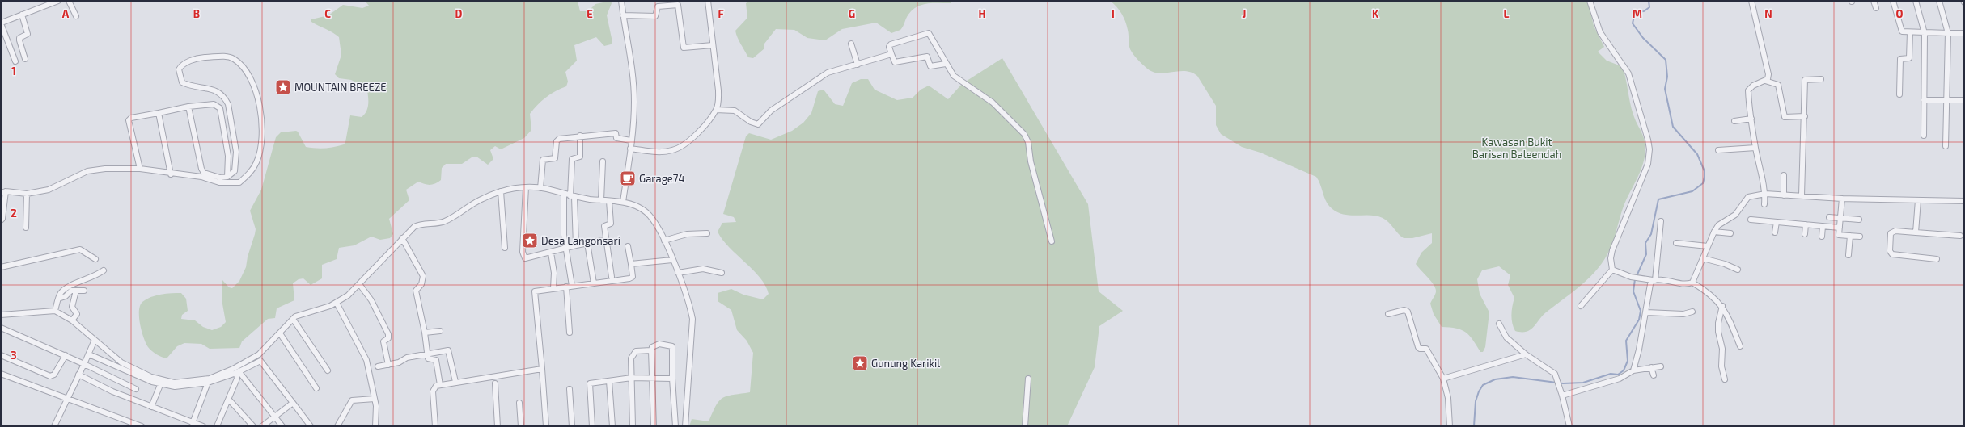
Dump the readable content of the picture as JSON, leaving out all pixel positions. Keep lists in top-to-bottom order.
{
  "parks": ["Kawasan Bukit Barisan Baleendah"],
  "places": {
    "place": ["MOUNTAIN BREEZE", "Desa Langonsari", "Gunung Karikil"],
    "cafe": ["Garage74"]
  },
  "grid": {
    "columns": [
      "A",
      "B",
      "C",
      "D",
      "E",
      "F",
      "G",
      "H",
      "I",
      "J",
      "K",
      "L",
      "M",
      "N",
      "O"
    ],
    "rows": ["1", "2", "3"]
  }
}
